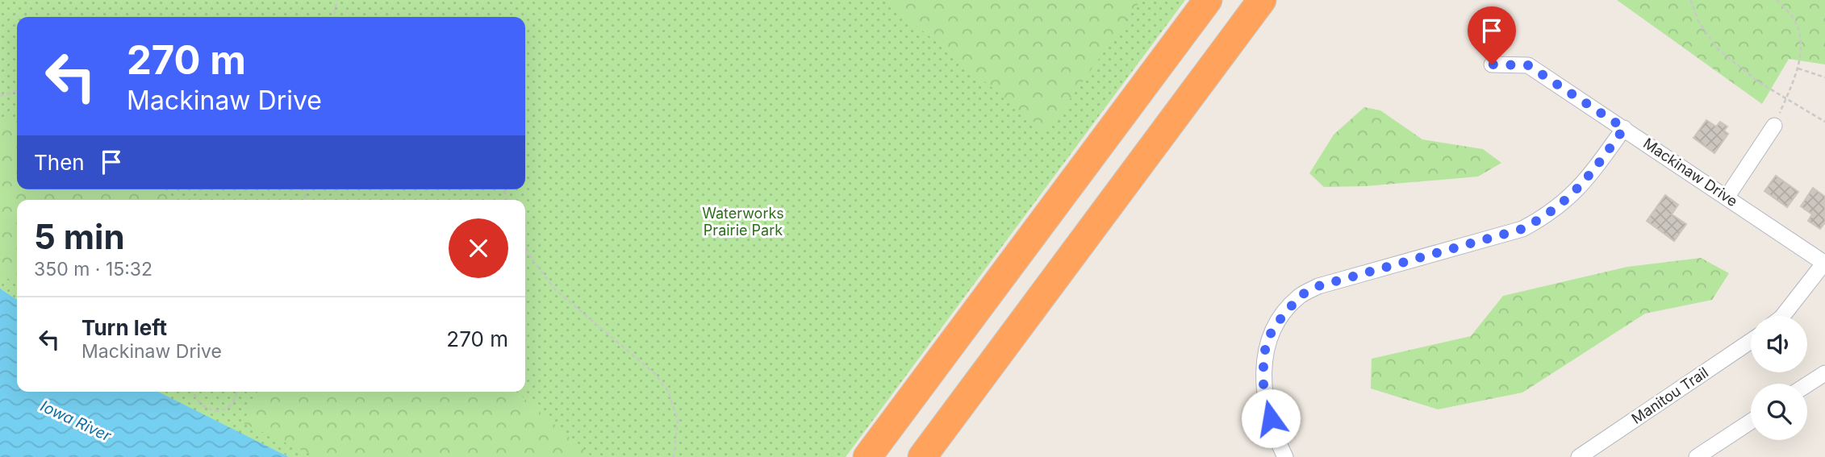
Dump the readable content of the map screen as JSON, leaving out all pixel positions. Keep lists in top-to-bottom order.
{
  "streets": {
    "street": ["Mackinaw Drive", "Manitou Trail"]
  },
  "water": ["Iowa River"],
  "parks": ["Waterworks Prairie Park"],
  "page": {
    "turn": ["270 m", "Mackinaw Drive"],
    "then": "Then",
    "heading": ["5 min", "350 m · 15:32"],
    "list": [
      {
        "name": "Turn left",
        "note": "Mackinaw Drive",
        "value": "270 m"
      }
    ]
  }
}
